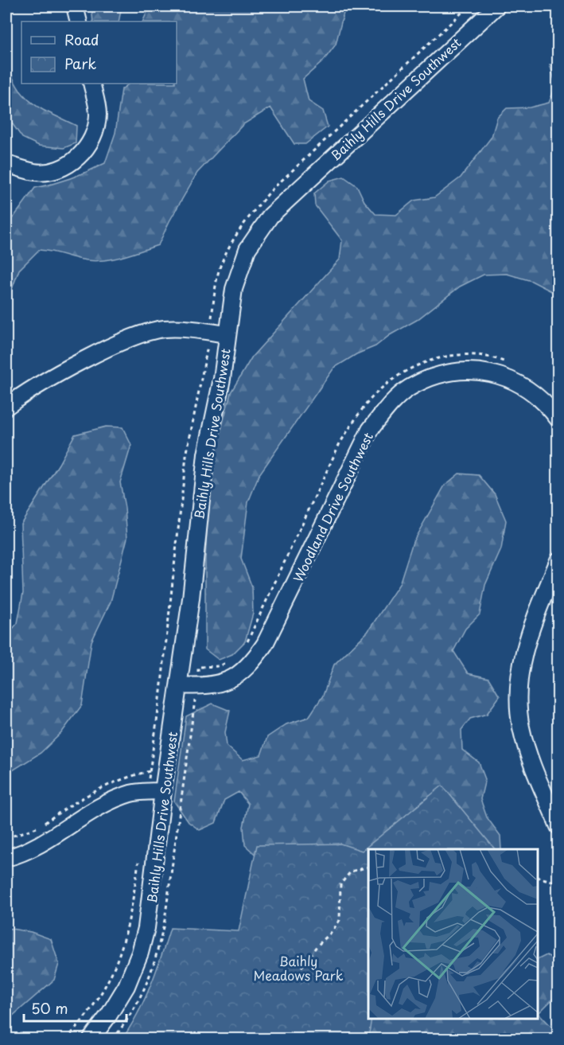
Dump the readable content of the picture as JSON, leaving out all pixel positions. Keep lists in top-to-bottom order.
{
  "streets": {
    "street": ["Baihly Hills Drive Southwest", "Woodland Drive Southwest"]
  },
  "crossings": [
    ["Baihly Hills Drive Southwest", "Woodland Drive Southwest"]
  ],
  "parks": ["Baihly Meadows Park"],
  "legend": ["Road", "Park"],
  "scale_bar": "50 m"
}
